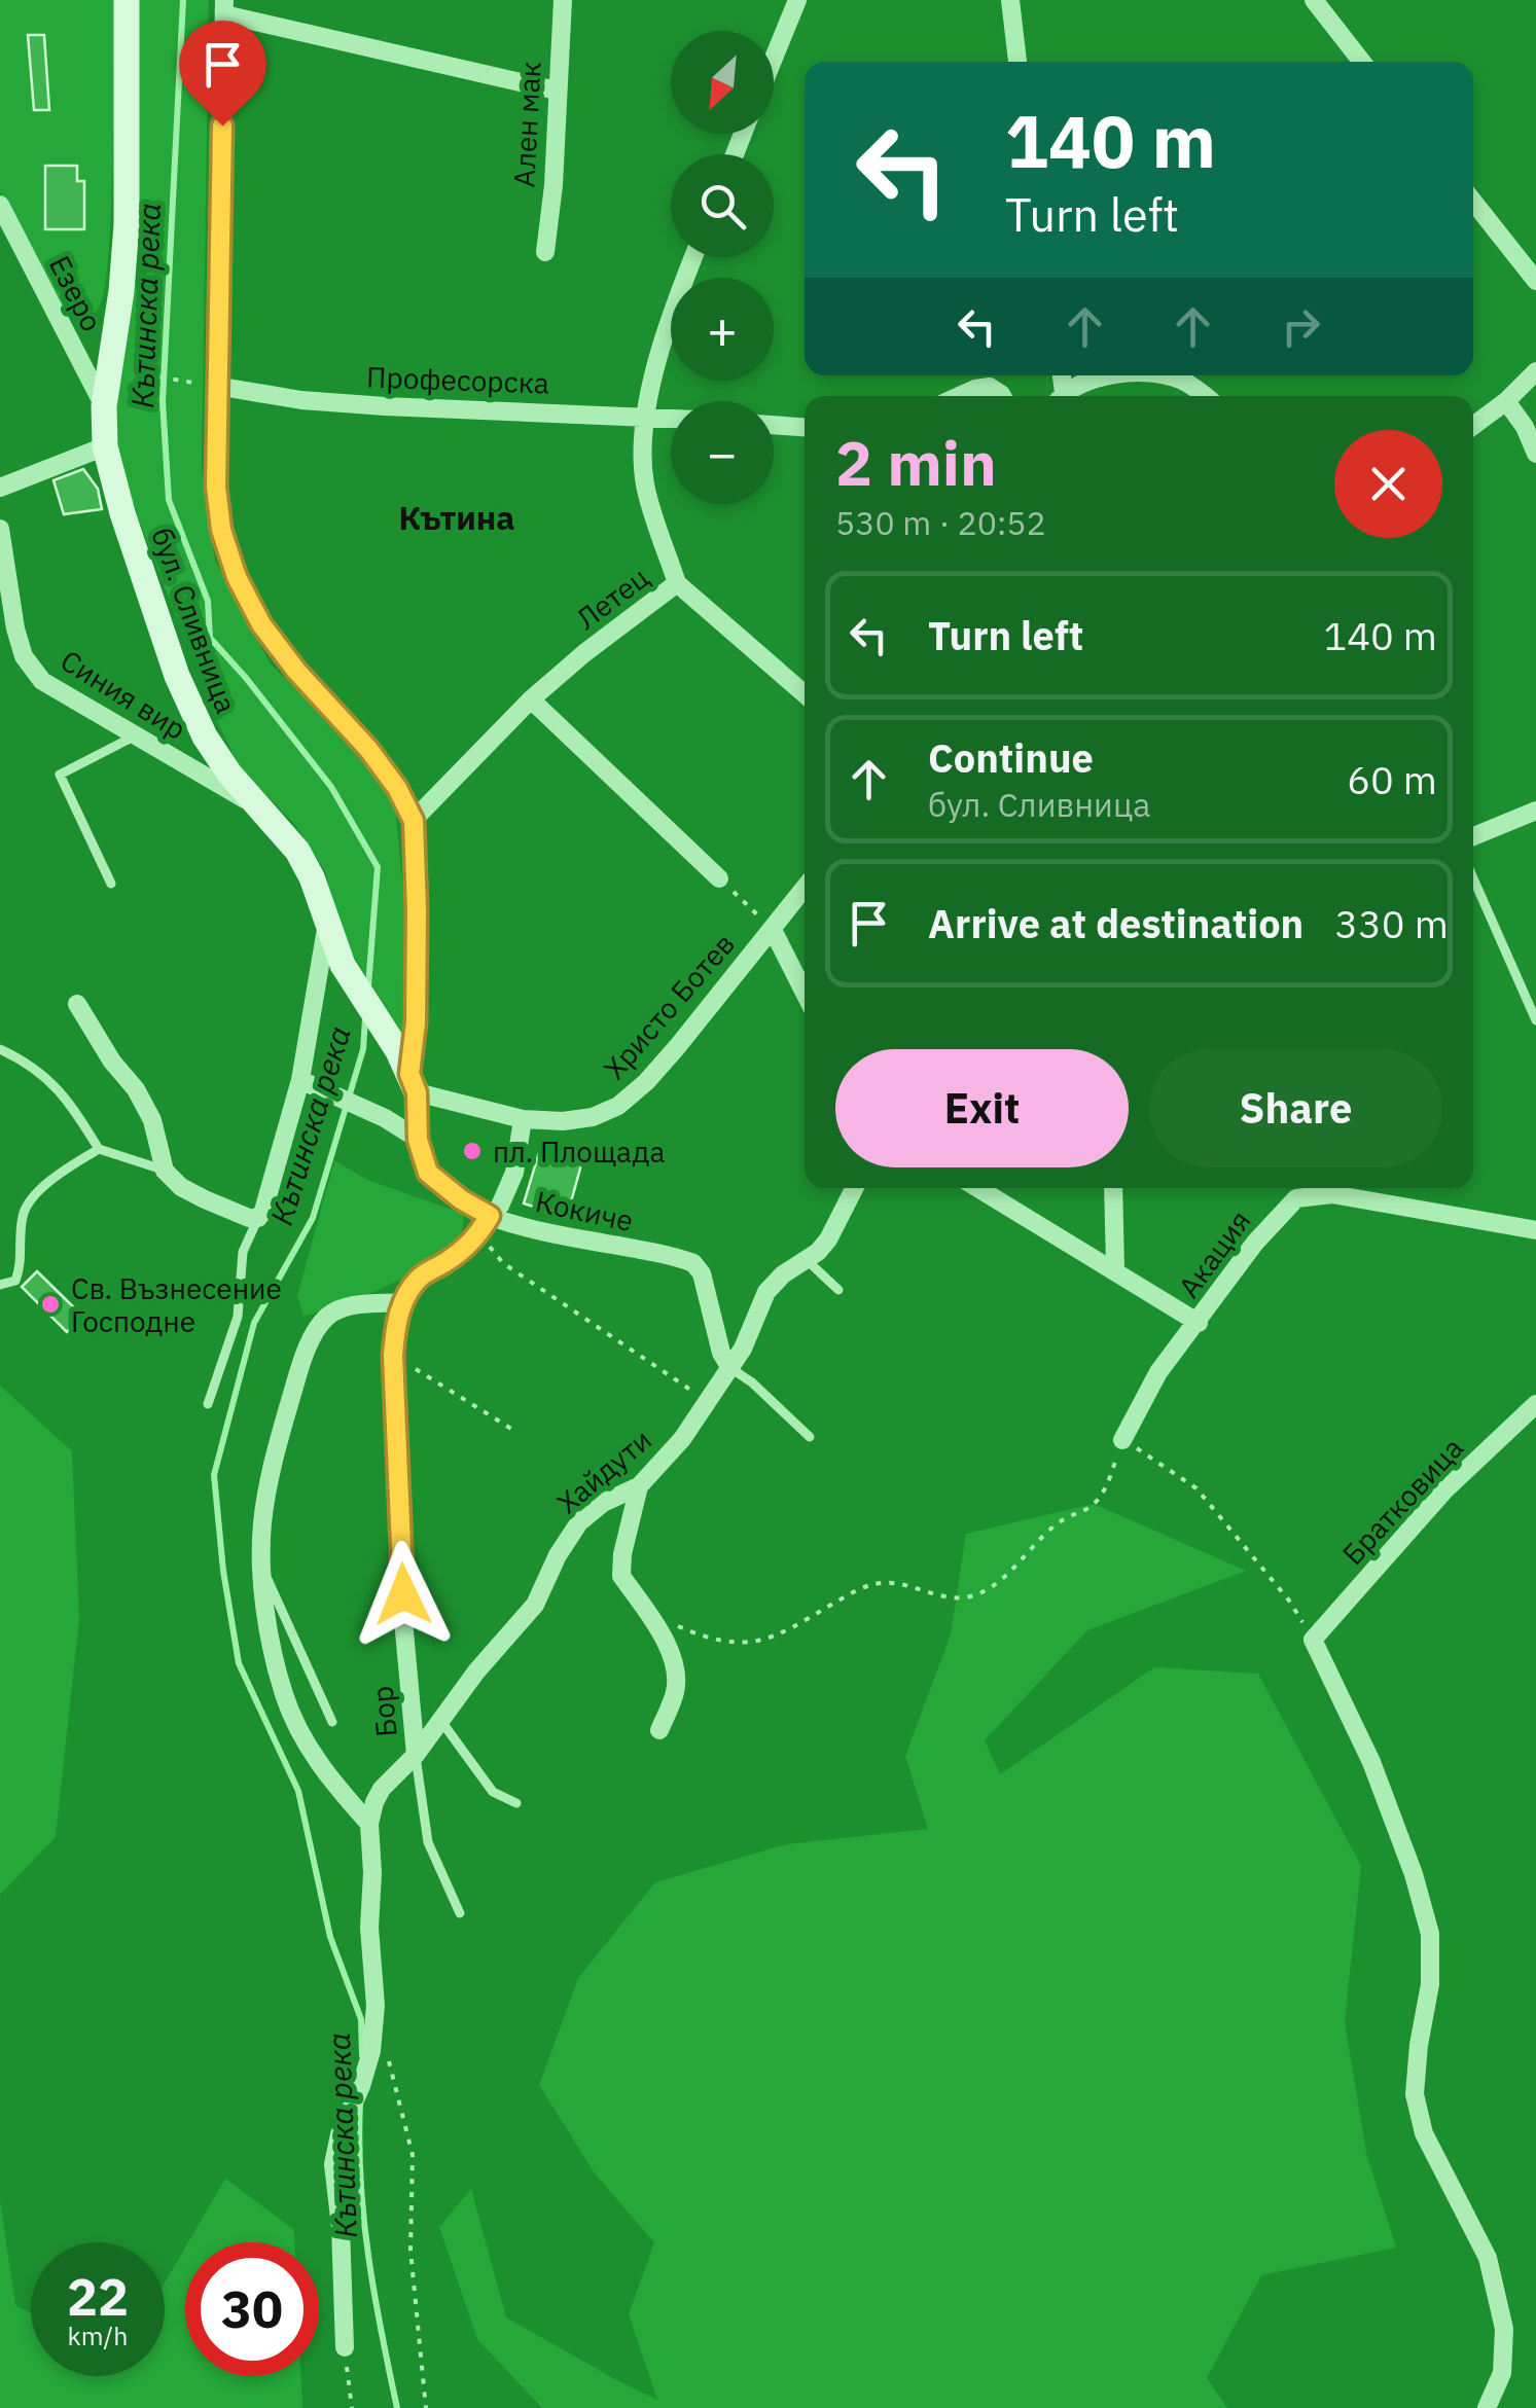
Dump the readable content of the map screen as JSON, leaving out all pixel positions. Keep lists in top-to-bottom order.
{
  "streets": {
    "street": [
      "Ален мак",
      "Езеро",
      "Професорска",
      "Летец",
      "бул. Сливница",
      "Синия вир",
      "Христо Ботев",
      "Кокиче",
      "Акация",
      "Хайдути",
      "Братковица",
      "Бор"
    ]
  },
  "crossings": [
    ["Ален мак", "бул. Сливница"],
    ["Езеро", "бул. Сливница"],
    ["Професорска", "Летец"],
    ["Професорска", "бул. Сливница"],
    ["Летец", "бул. Сливница"],
    ["бул. Сливница", "Синия вир"],
    ["бул. Сливница", "Христо Ботев"],
    ["Кокиче", "Хайдути"],
    ["Хайдути", "Бор"]
  ],
  "districts": ["Кътина"],
  "water": ["Кътинска река"],
  "places": ["пл. Площада", "Св. Възнесение Господне"],
  "north": "bottom left",
  "page": {
    "map_buttons": ["+", "−"],
    "turn": ["140 m", "Turn left"],
    "heading": ["2 min", "530 m · 20:52"],
    "list": [
      {
        "name": "Turn left",
        "value": "140 m"
      },
      {
        "name": "Continue",
        "note": "бул. Сливница",
        "value": "60 m"
      },
      {
        "name": "Arrive at destination",
        "value": "330 m"
      }
    ],
    "buttons": ["Exit", "Share"],
    "speed": "22 km/h",
    "limit": "30"
  }
}
